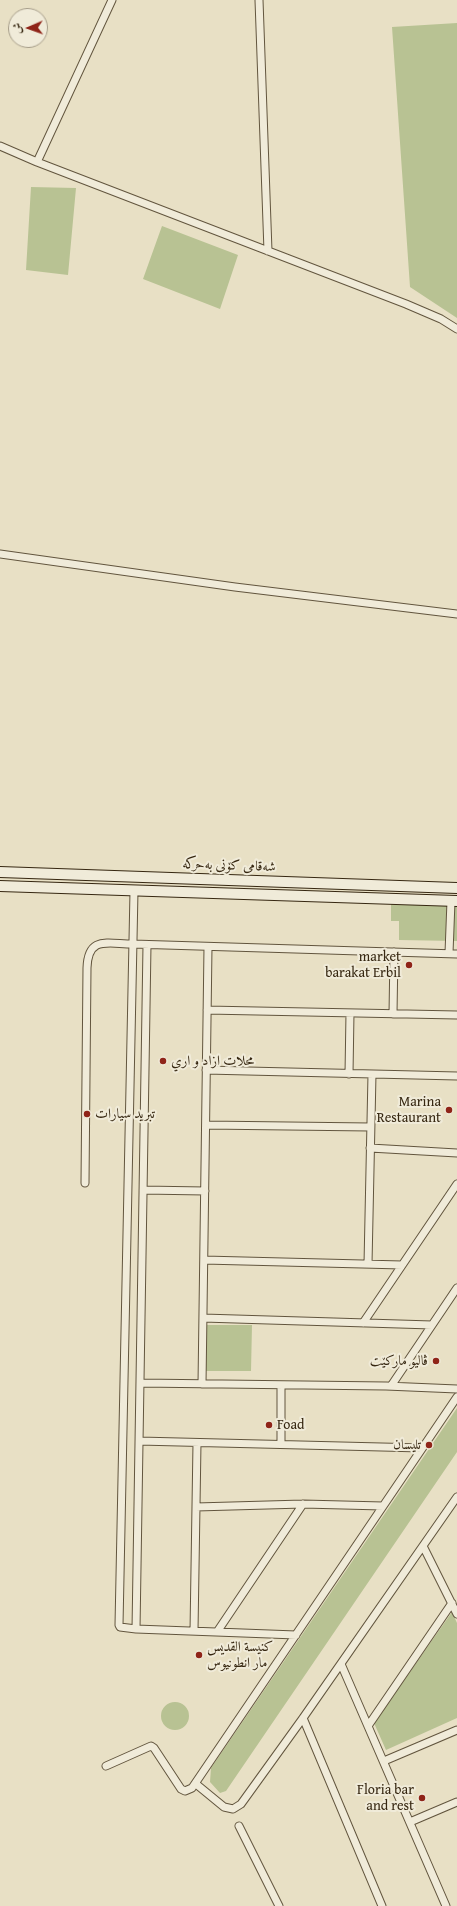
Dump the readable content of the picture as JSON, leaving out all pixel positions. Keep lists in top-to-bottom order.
{
  "streets": {
    "street": ["شەقامی کۆنی بەحرکە"]
  },
  "places": [
    "market barakat Erbil",
    "محلات ازاد و اري",
    "Marina Restaurant",
    "تبريد سيارات",
    "ڤالیو مارکێت",
    "Foad",
    "تليسان",
    "كنيسة القديس مار انطونيوس",
    "Floria bar and rest"
  ],
  "north": "left"
}
